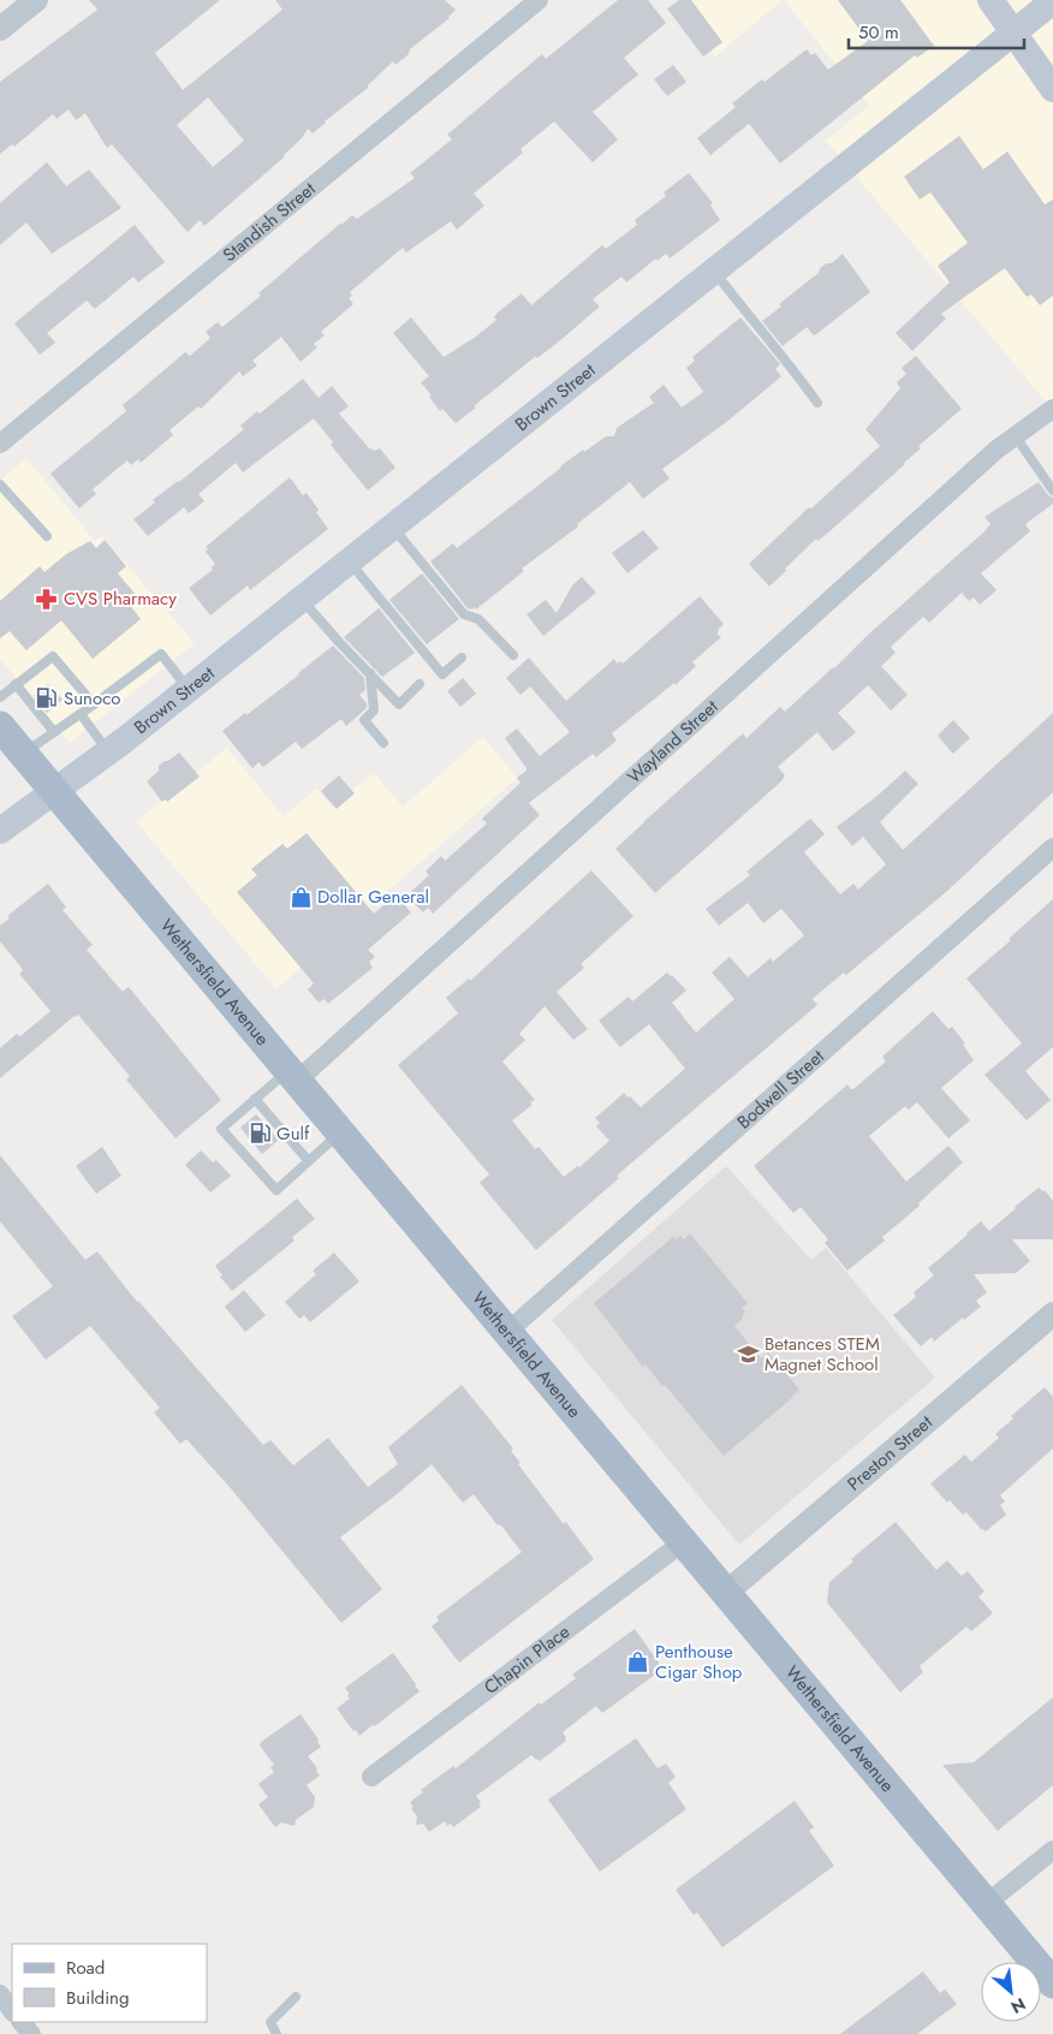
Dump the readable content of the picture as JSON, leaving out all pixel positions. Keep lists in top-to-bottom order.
{
  "streets": {
    "main road": ["Brown Street", "Wethersfield Avenue"],
    "street": [
      "Standish Street",
      "Wayland Street",
      "Bodwell Street",
      "Preston Street",
      "Chapin Place"
    ]
  },
  "crossings": [
    ["Brown Street", "Wethersfield Avenue"],
    ["Wayland Street", "Wethersfield Avenue"],
    ["Wethersfield Avenue", "Bodwell Street"],
    ["Wethersfield Avenue", "Preston Street"],
    ["Wethersfield Avenue", "Chapin Place"]
  ],
  "places": {
    "pharmacy": ["CVS Pharmacy"],
    "fuel station": ["Sunoco", "Gulf"],
    "shop": ["Dollar General", "Penthouse Cigar Shop"],
    "school or university": ["Betances STEM Magnet School"]
  },
  "legend": ["Road", "Building"],
  "scale_bar": "50 m",
  "north": "bottom right"
}
